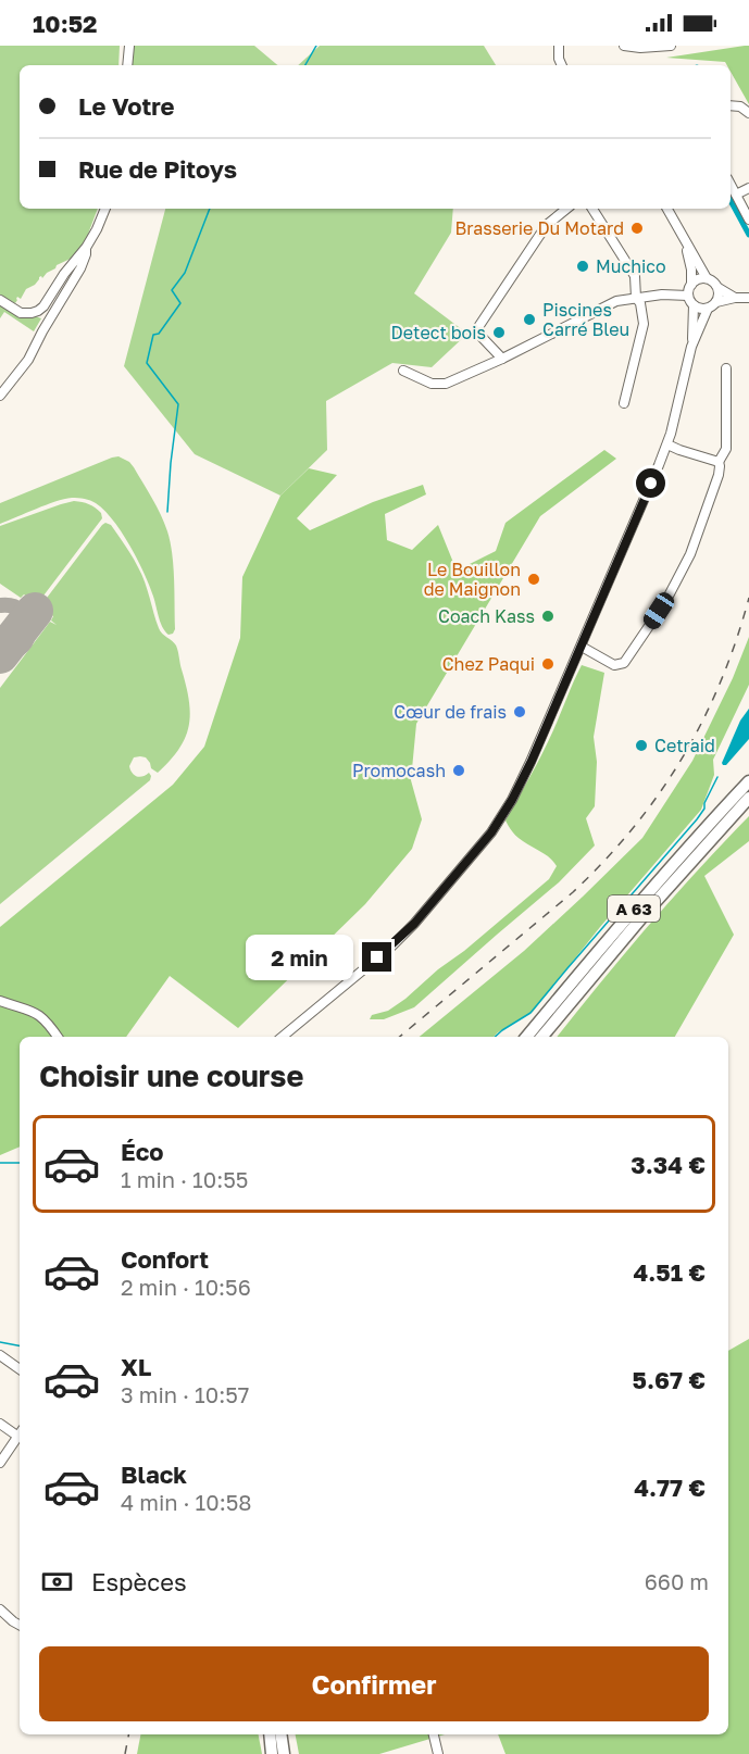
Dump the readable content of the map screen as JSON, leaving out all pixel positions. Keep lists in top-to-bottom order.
{
  "streets": {
    "highway": ["A 63"]
  },
  "places": [
    "Brasserie Du Motard",
    "Muchico",
    "Piscines Carré Bleu",
    "Detect bois",
    "Le Bouillon de Maignon",
    "Coach Kass",
    "Chez Paqui",
    "Cœur de frais",
    "Cetraid",
    "Promocash"
  ],
  "page": {
    "status": "10:52",
    "banner": ["Le Votre", "Rue de Pitoys"],
    "bubble": "2 min",
    "heading": "Choisir une course",
    "list": [
      {
        "name": "Éco",
        "note": "1 min · 10:55",
        "value": "3.34 €"
      },
      {
        "name": "Confort",
        "note": "2 min · 10:56",
        "value": "4.51 €"
      },
      {
        "name": "XL",
        "note": "3 min · 10:57",
        "value": "5.67 €"
      },
      {
        "name": "Black",
        "note": "4 min · 10:58",
        "value": "4.77 €"
      }
    ],
    "pay": ["Espèces", "660 m"],
    "buttons": "Confirmer"
  }
}
